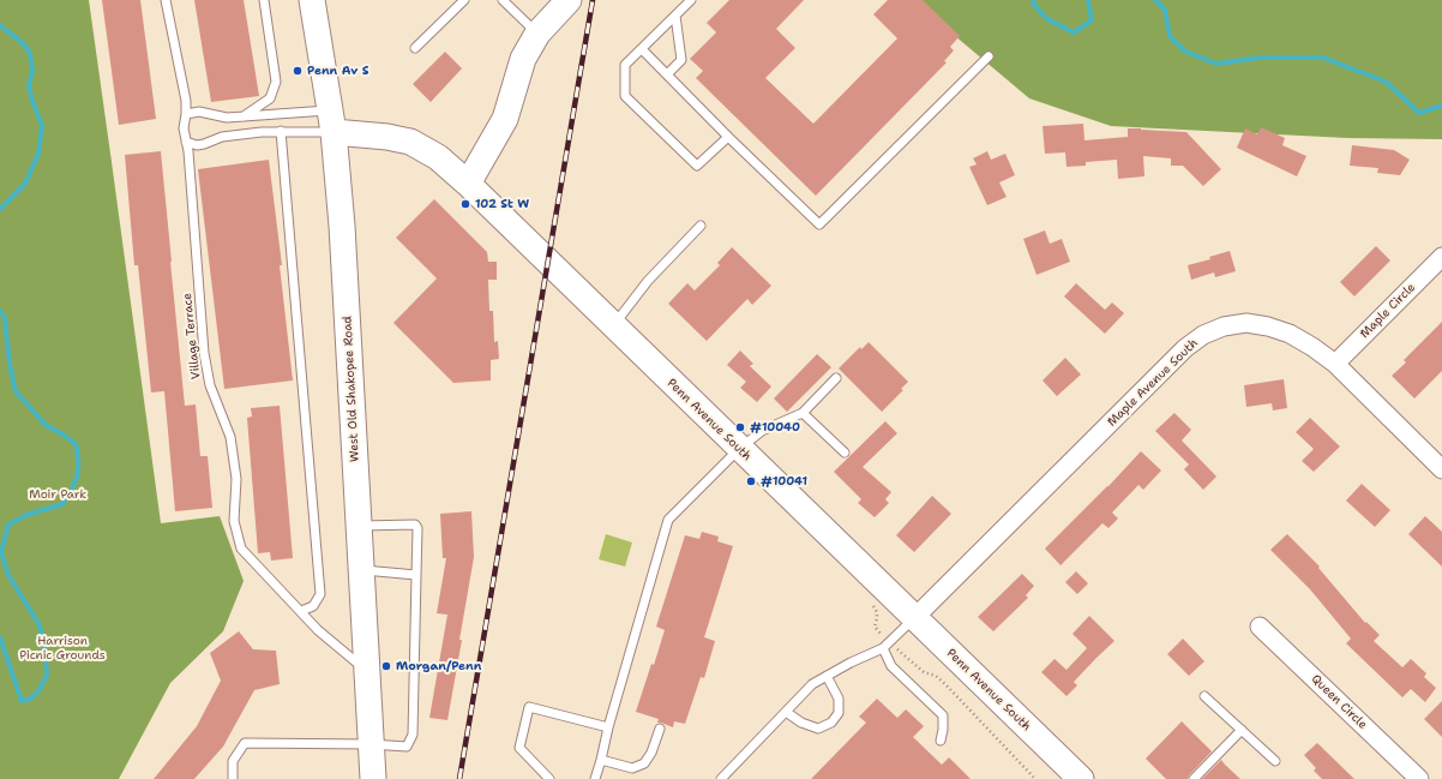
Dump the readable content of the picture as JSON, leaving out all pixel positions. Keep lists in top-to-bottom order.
{
  "streets": {
    "main road": ["West Old Shakopee Road", "Penn Avenue South"],
    "street": ["Maple Circle", "Maple Avenue South", "Queen Circle"],
    "lane": ["Village Terrace"]
  },
  "crossings": [
    ["Maple Circle", "Maple Avenue South"],
    ["Village Terrace", "West Old Shakopee Road"],
    ["Maple Avenue South", "Penn Avenue South"],
    ["West Old Shakopee Road", "Penn Avenue South"]
  ],
  "parks": ["Moir Park", "Harrison Picnic Grounds"],
  "places": [
    "Penn Av S",
    "102 St W",
    "#10040",
    "#10041",
    "Morgan/Penn"
  ]
}
